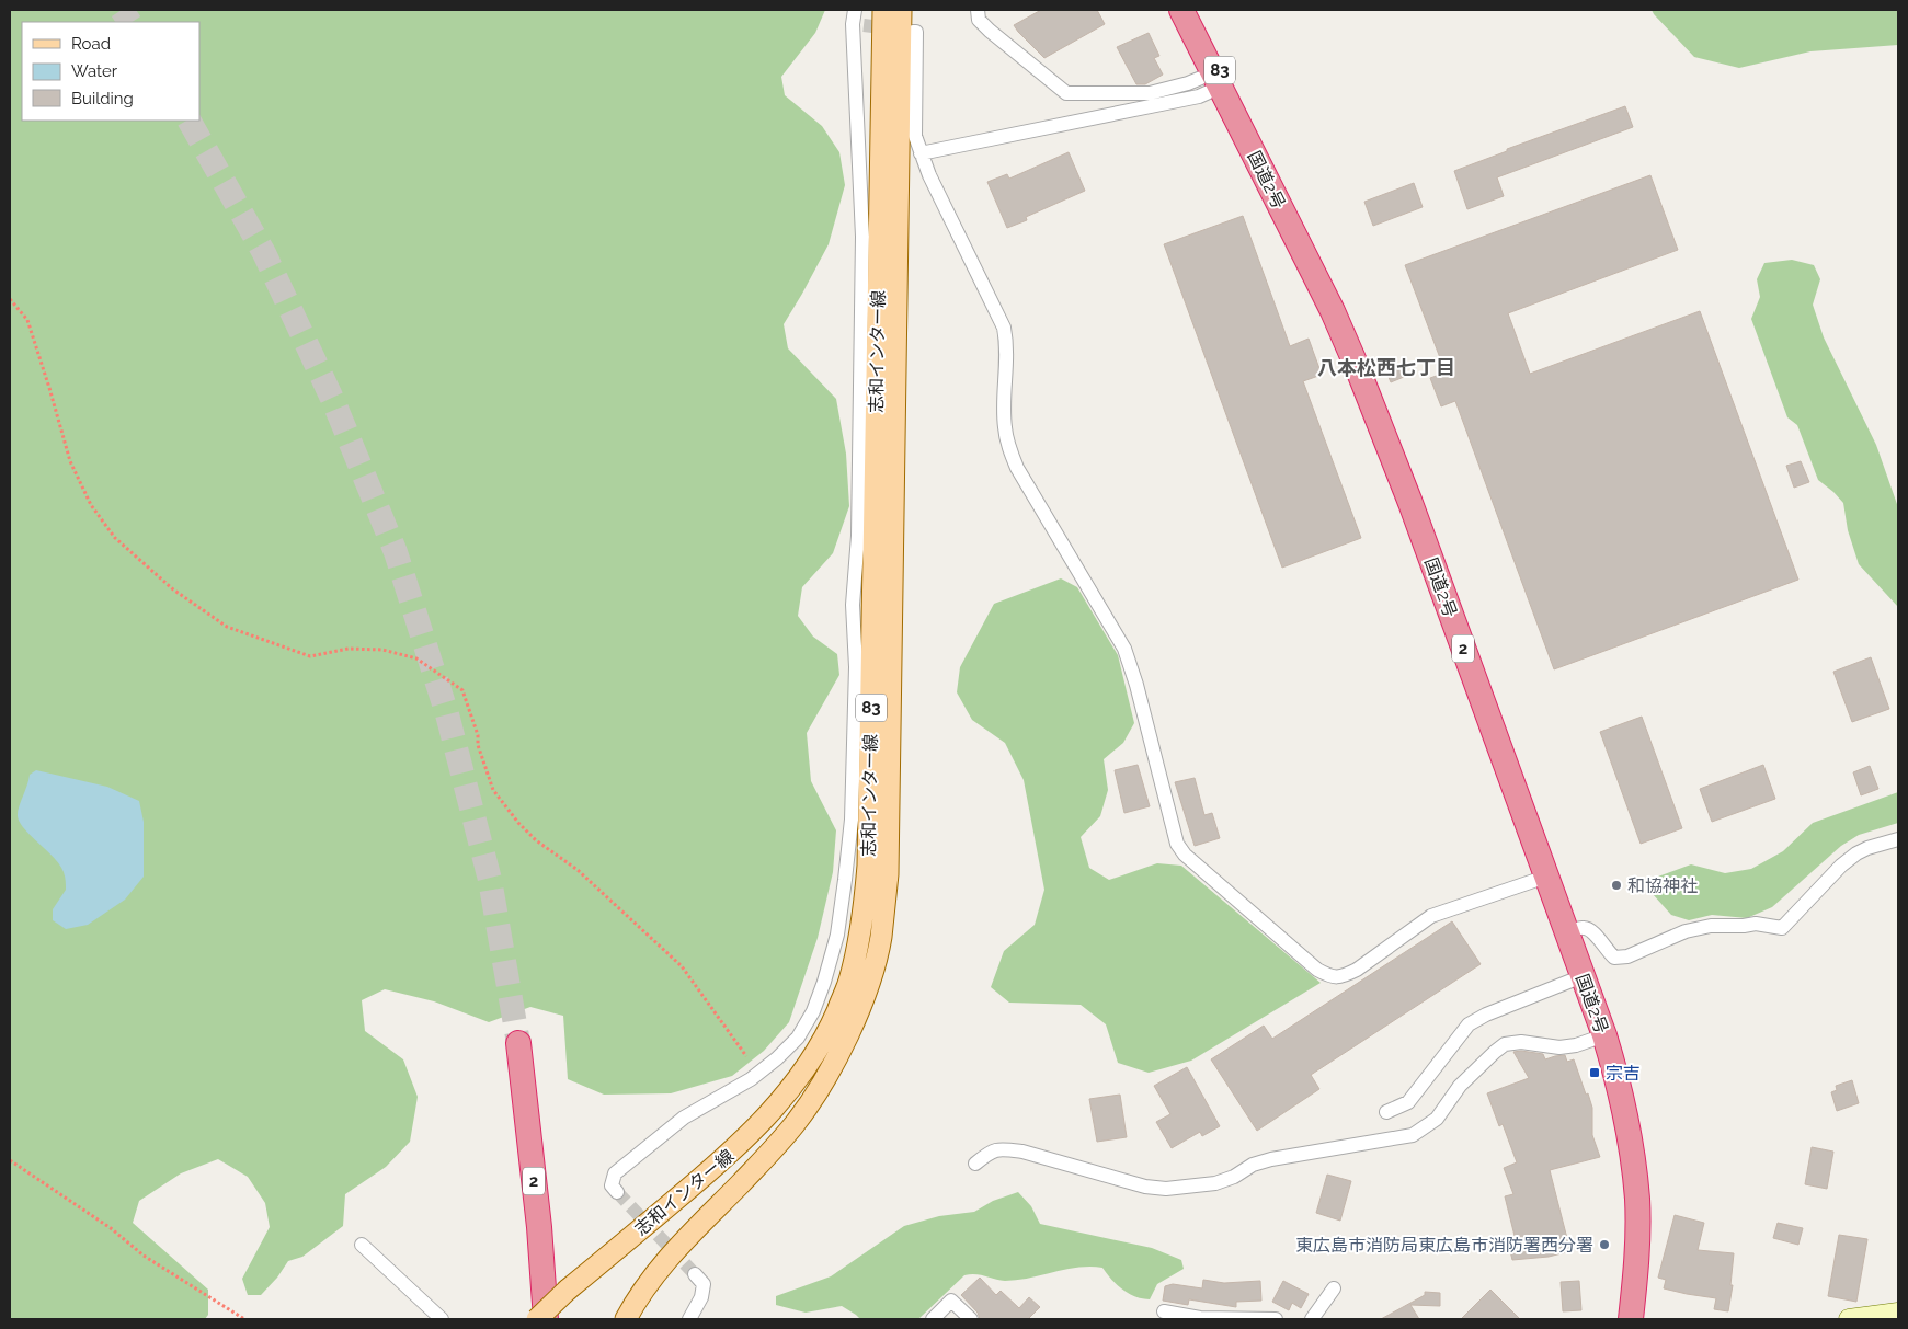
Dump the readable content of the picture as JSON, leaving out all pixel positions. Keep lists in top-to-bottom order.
{
  "streets": {
    "highway": ["国道2号", "2"],
    "main road": ["83", "志和インター線"]
  },
  "crossings": [
    ["83", "国道2号"]
  ],
  "districts": ["八本松西七丁目"],
  "places": {
    "other": ["和協神社", "東広島市消防局東広島市消防署西分署"],
    "transit": ["宗吉"]
  },
  "legend": ["Road", "Water", "Building"]
}
